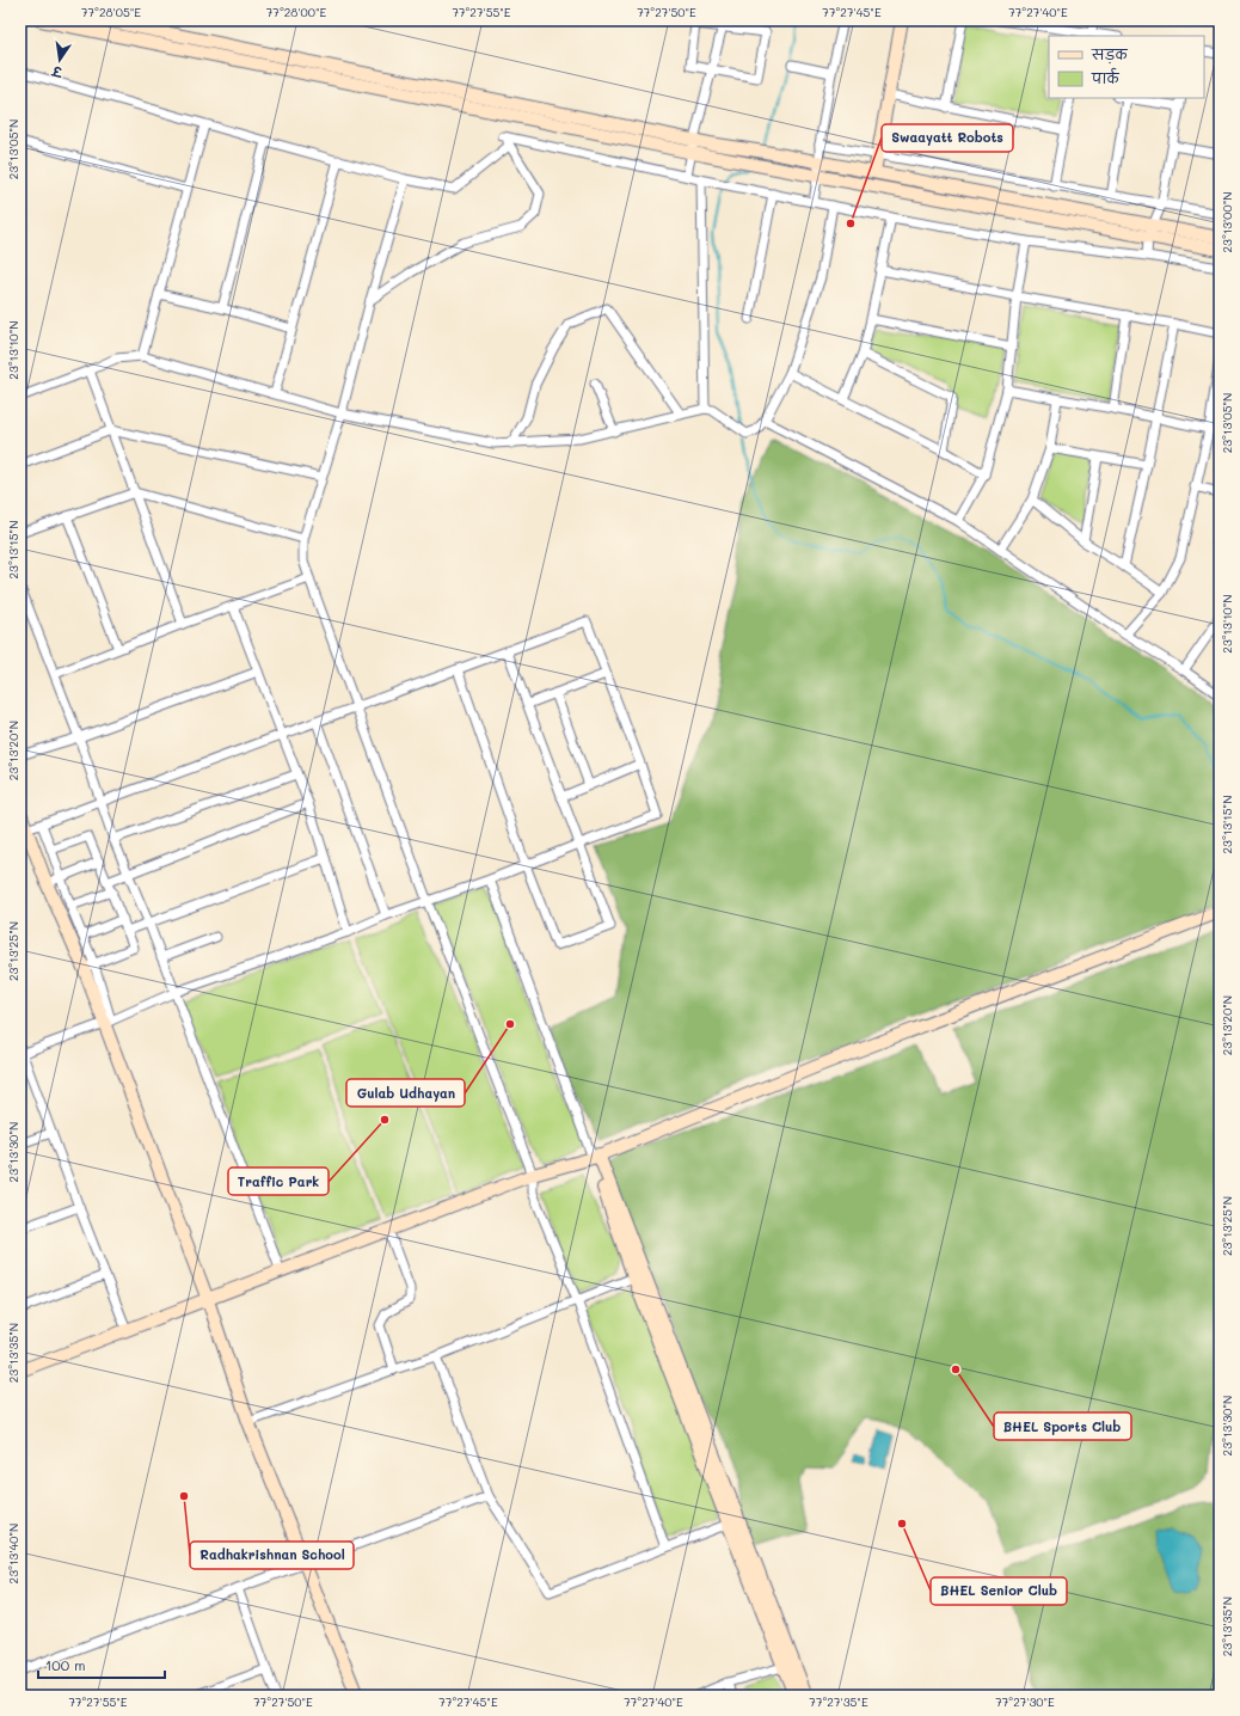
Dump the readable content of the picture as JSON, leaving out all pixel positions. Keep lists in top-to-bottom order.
{
  "places": [
    "Swaayatt Robots",
    "Gulab Udhayan",
    "Traffic Park",
    "BHEL Sports Club",
    "Radhakrishnan School",
    "BHEL Senior Club"
  ],
  "legend": ["सड़क", "पार्क"],
  "scale_bar": "100 m",
  "north": "bottom",
  "coordinates": [
    "77°28'05\"E",
    "77°28'00\"E",
    "77°27'55\"E",
    "77°27'50\"E",
    "77°27'45\"E",
    "77°27'40\"E",
    "23°13'05\"N",
    "23°13'00\"N",
    "23°13'10\"N",
    "23°13'15\"N",
    "23°13'20\"N",
    "23°13'25\"N",
    "23°13'30\"N",
    "23°13'35\"N",
    "23°13'40\"N",
    "77°27'35\"E",
    "77°27'30\"E"
  ]
}
